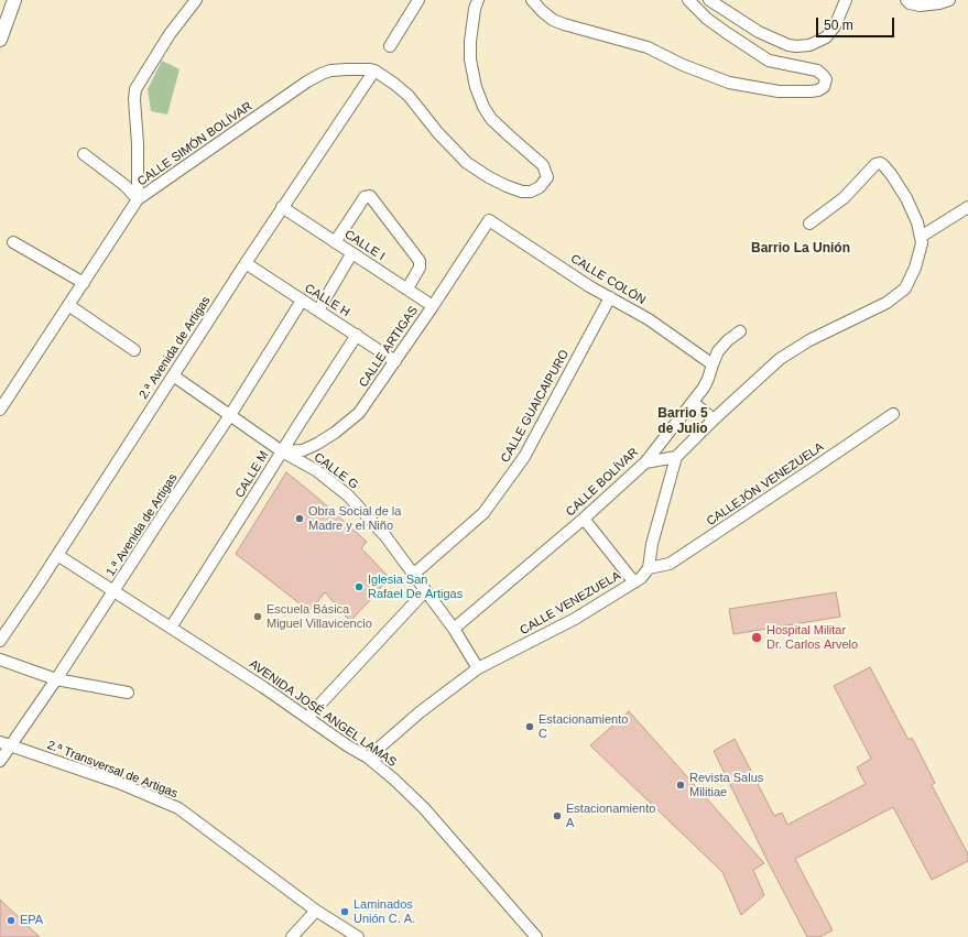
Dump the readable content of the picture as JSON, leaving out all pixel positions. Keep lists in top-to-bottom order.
{
  "streets": {
    "street": [
      "CALLE SIMÓN BOLÍVAR",
      "CALLE I",
      "CALLE COLÓN",
      "CALLE H",
      "CALLE ARTIGAS",
      "2.ª Avenida de Artigas",
      "CALLE GUAICAIPURO",
      "CALLE G",
      "CALLE M",
      "CALLE BOLÍVAR",
      "CALLEJÓN VENEZUELA",
      "1.ª Avenida de Artigas",
      "CALLE VENEZUELA",
      "AVENIDA JOSÉ ANGEL LAMAS",
      "2.ª Transversal de Artigas"
    ]
  },
  "crossings": [
    ["CALLE SIMÓN BOLÍVAR", "2.ª Avenida de Artigas"],
    ["CALLE I", "CALLE ARTIGAS"],
    ["CALLE I", "2.ª Avenida de Artigas"],
    ["CALLE COLÓN", "CALLE ARTIGAS"],
    ["CALLE COLÓN", "CALLE GUAICAIPURO"],
    ["CALLE COLÓN", "CALLE BOLÍVAR"],
    ["CALLE H", "CALLE ARTIGAS"],
    ["CALLE H", "2.ª Avenida de Artigas"],
    ["CALLE H", "CALLE M"],
    ["CALLE H", "1.ª Avenida de Artigas"],
    ["CALLE ARTIGAS", "CALLE G"],
    ["CALLE ARTIGAS", "CALLE M"],
    ["2.ª Avenida de Artigas", "CALLE G"],
    ["2.ª Avenida de Artigas", "AVENIDA JOSÉ ANGEL LAMAS"],
    ["CALLE GUAICAIPURO", "CALLE G"],
    ["CALLE G", "CALLE M"],
    ["CALLE G", "CALLE BOLÍVAR"],
    ["CALLE G", "1.ª Avenida de Artigas"],
    ["CALLE G", "CALLE VENEZUELA"],
    ["CALLE M", "AVENIDA JOSÉ ANGEL LAMAS"],
    ["CALLEJÓN VENEZUELA", "CALLE VENEZUELA"],
    ["1.ª Avenida de Artigas", "AVENIDA JOSÉ ANGEL LAMAS"],
    ["1.ª Avenida de Artigas", "2.ª Transversal de Artigas"],
    ["CALLE VENEZUELA", "AVENIDA JOSÉ ANGEL LAMAS"]
  ],
  "districts": ["Barrio La Unión", "Barrio 5 de Julio"],
  "places": [
    "Obra Social de la Madre y el Niño",
    "Iglesia San Rafael De Artigas",
    "Escuela Básica Miguel Villavicencio",
    "Hospital Militar Dr. Carlos Arvelo",
    "Estacionamiento C",
    "Revista Salus Militiae",
    "Estacionamiento A",
    "Laminados Unión C. A.",
    "EPA"
  ],
  "scale_bar": "50 m"
}
